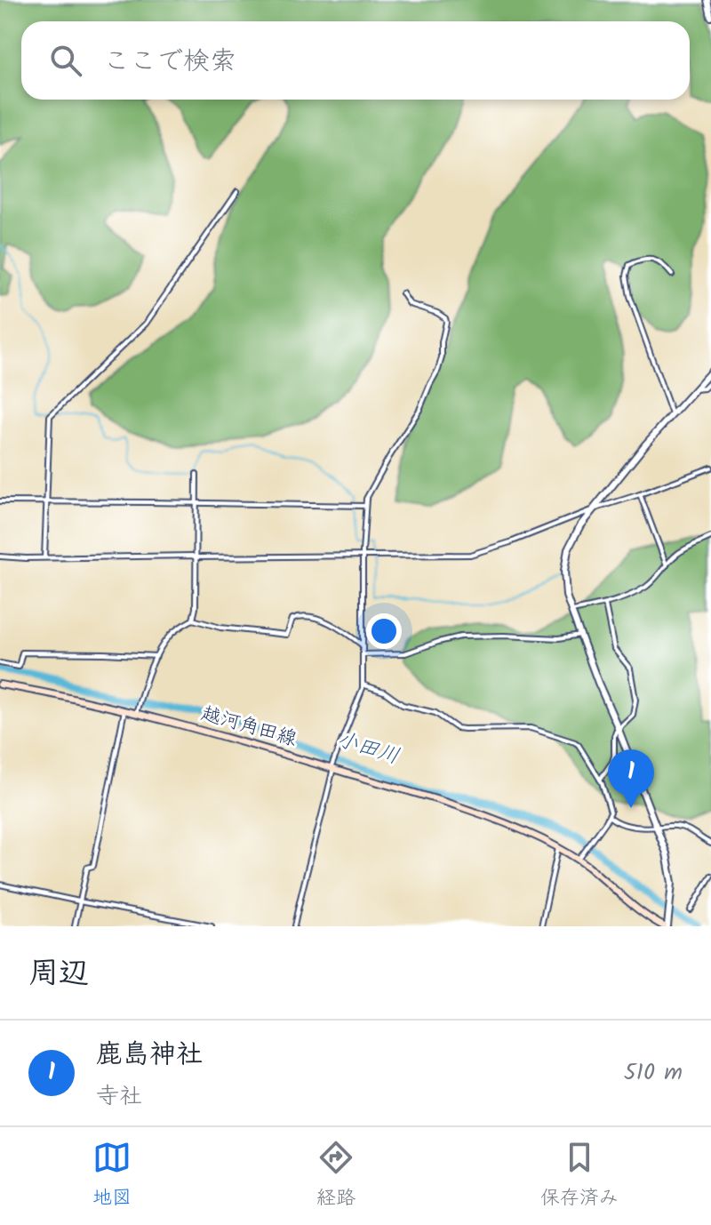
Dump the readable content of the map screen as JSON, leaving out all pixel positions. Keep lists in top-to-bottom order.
{
  "streets": {
    "main road": ["越河角田線"]
  },
  "water": ["小田川"],
  "page": {
    "search": "ここで検索",
    "pins": "1",
    "heading": "周辺",
    "list": [
      {
        "mark": "1",
        "name": "鹿島神社",
        "note": "寺社",
        "value": "510 m"
      }
    ],
    "nav": ["地図", "経路", "保存済み"]
  }
}
